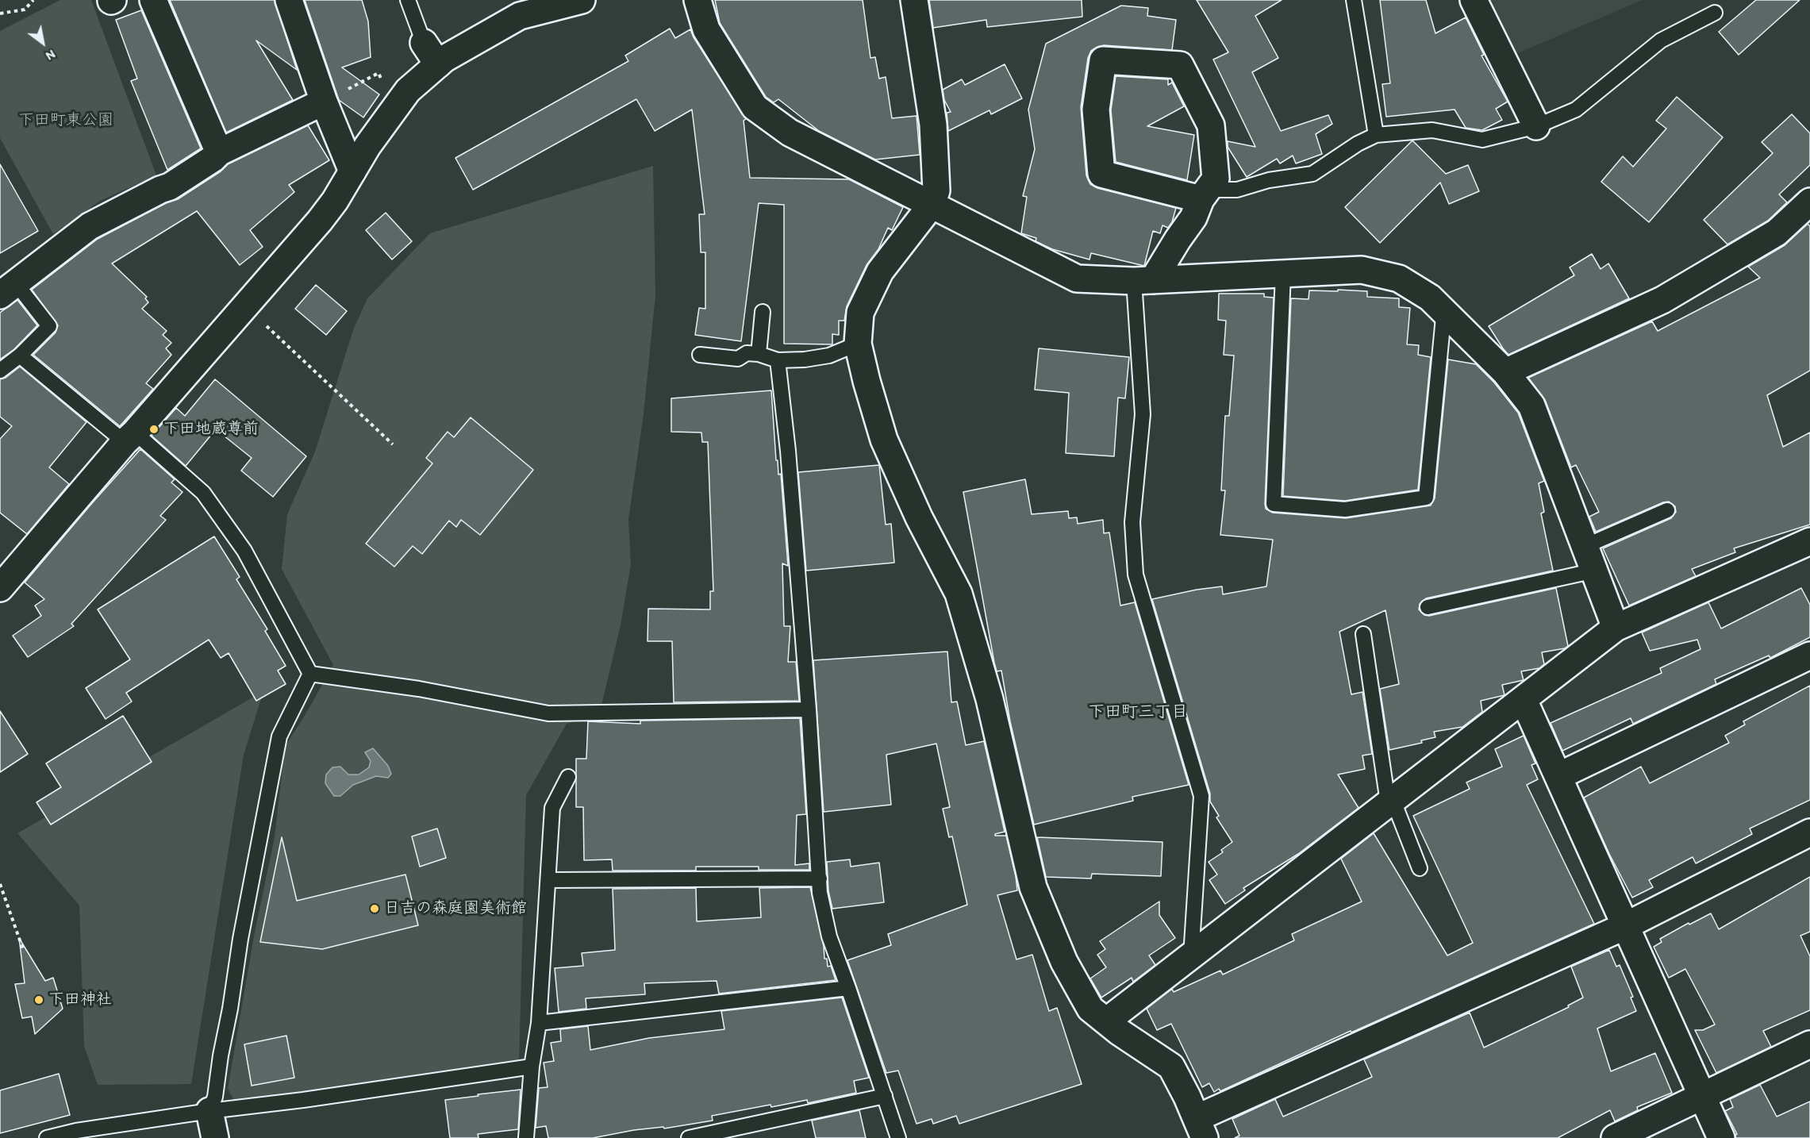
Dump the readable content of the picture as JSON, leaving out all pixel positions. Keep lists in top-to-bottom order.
{
  "districts": ["下田町三丁目"],
  "parks": ["下田町東公園"],
  "places": ["下田地蔵尊前", "日吉の森庭園美術館", "下田神社"],
  "north": "bottom right"
}
